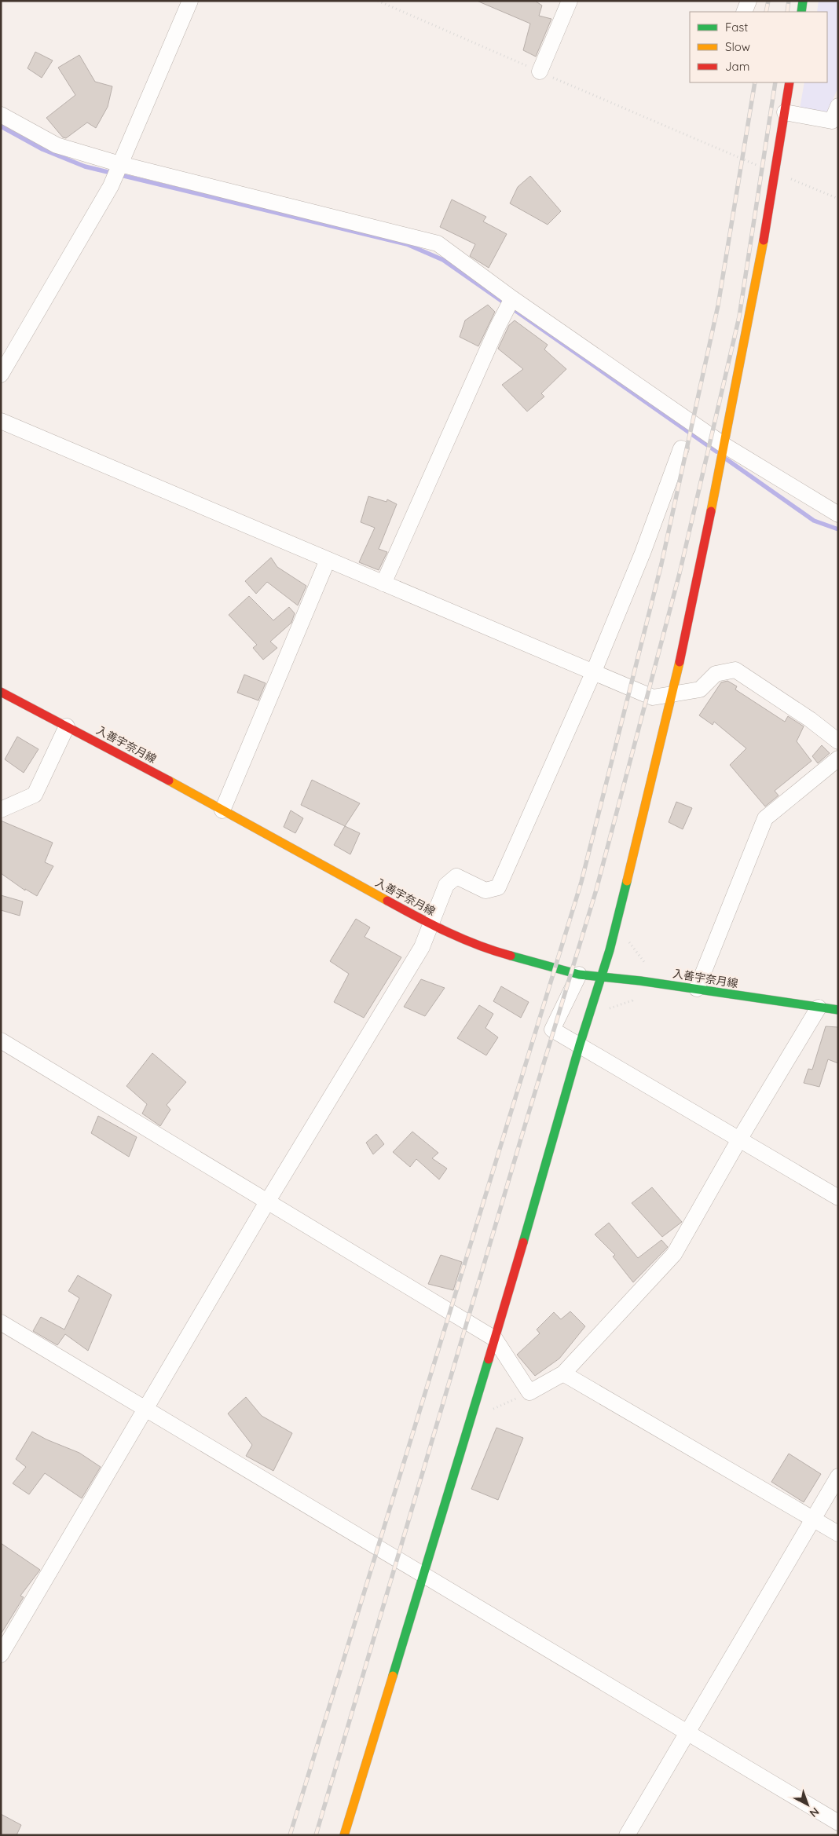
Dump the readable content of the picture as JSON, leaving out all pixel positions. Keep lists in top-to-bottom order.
{
  "streets": {
    "street": ["入善宇奈月線"]
  },
  "legend": ["Fast", "Slow", "Jam"],
  "north": "bottom right"
}
